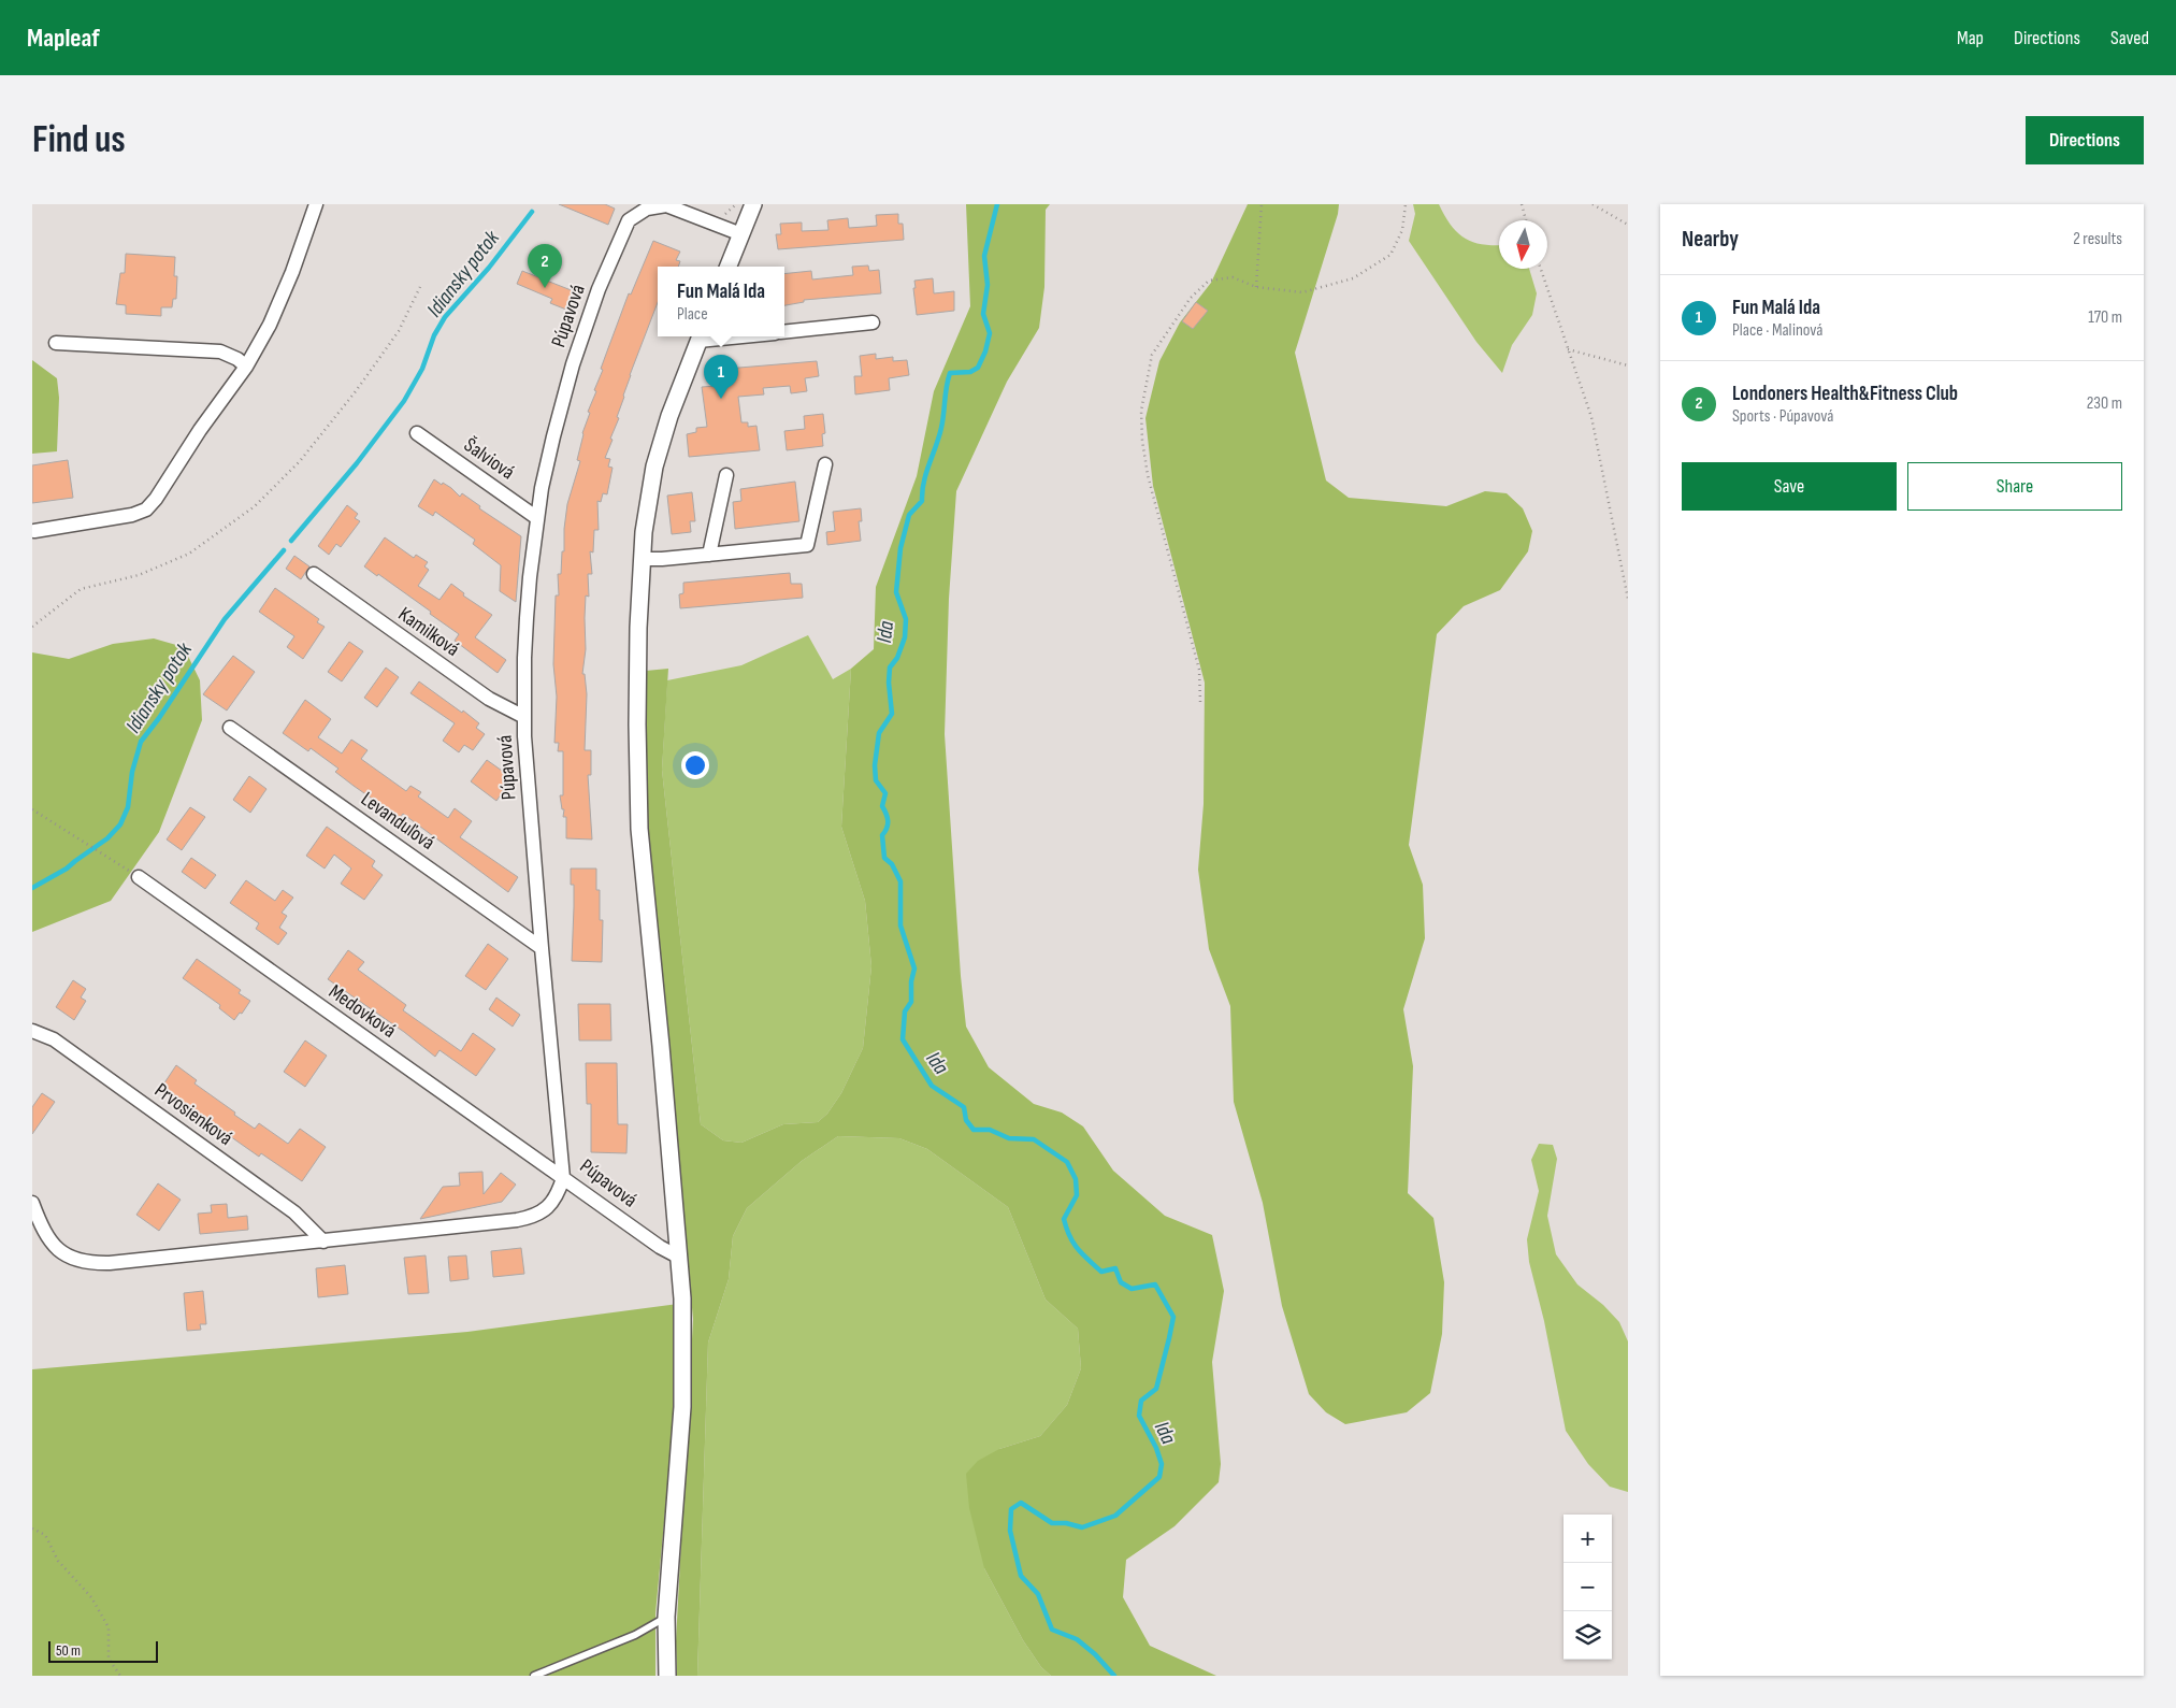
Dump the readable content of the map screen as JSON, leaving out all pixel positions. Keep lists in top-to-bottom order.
{
  "streets": {
    "street": [
      "Púpavová",
      "Šalviová",
      "Kamilková",
      "Levanduľová",
      "Medovková",
      "Prvosienková"
    ]
  },
  "crossings": [
    ["Púpavová", "Šalviová"],
    ["Púpavová", "Kamilková"],
    ["Púpavová", "Levanduľová"],
    ["Púpavová", "Medovková"]
  ],
  "water": ["Idiansky potok", "Ida"],
  "scale_bar": "50 m",
  "north": "bottom",
  "page": {
    "header": "Mapleaf",
    "nav": ["Map", "Directions", "Saved"],
    "buttons": [
      "Directions",
      ["Save", "Share"]
    ],
    "title": "Find us",
    "heading": ["Nearby", "2 results"],
    "pins": ["2", "1"],
    "popup": ["Fun Malá Ida", "Place"],
    "list": [
      {
        "mark": "1",
        "name": "Fun Malá Ida",
        "note": "Place · Malinová",
        "value": "170 m"
      },
      {
        "mark": "2",
        "name": "Londoners Health&Fitness Club",
        "note": "Sports · Púpavová",
        "value": "230 m"
      }
    ],
    "map_buttons": ["+", "−"],
    "scale": "50 m"
  }
}
